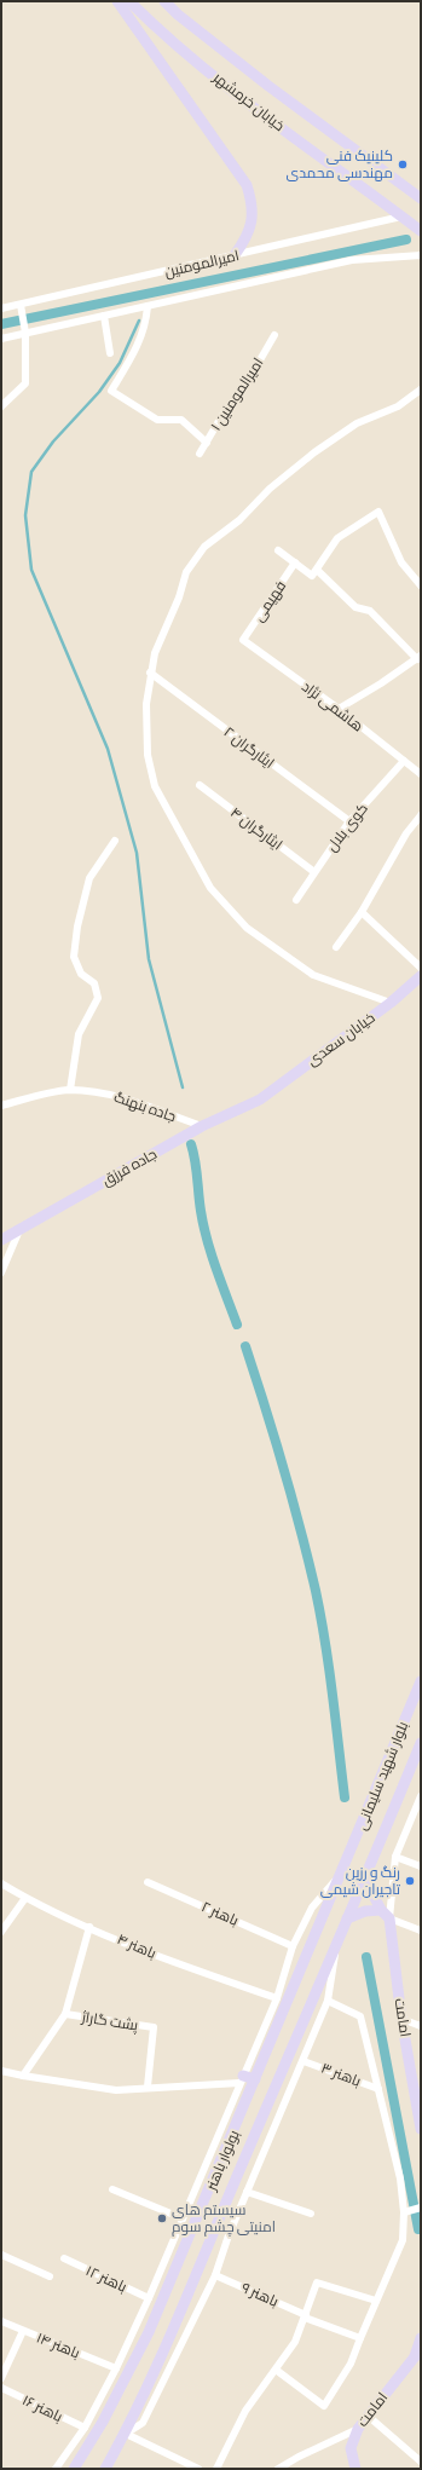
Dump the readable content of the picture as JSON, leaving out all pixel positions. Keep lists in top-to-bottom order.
{
  "streets": {
    "main road": [
      "خیابان خرمشهر",
      "خیابان سعدی",
      "جاده فرزق",
      "بلوار شهید سلیمانی",
      "امامت",
      "بولوار باهنر"
    ],
    "street": [
      "امیرالمومنین",
      "امیرالمومنین ۱",
      "فهیمی",
      "هاشمی نژاد",
      "ایثارگران ۲",
      "کوی بلال",
      "ایثارگران ۴",
      "جاده بنهنگ",
      "باهنر ۲",
      "باهنر ۴",
      "پشت گاراژ",
      "باهنر ۳",
      "باهنر ۱۲",
      "باهنر ۹",
      "باهنر ۱۴",
      "باهنر ۱۶"
    ]
  },
  "crossings": [
    ["خیابان خرمشهر", "امیرالمومنین"],
    ["فهیمی", "هاشمی نژاد"],
    ["هاشمی نژاد", "کوی بلال"],
    ["ایثارگران ۲", "کوی بلال"],
    ["کوی بلال", "ایثارگران ۴"],
    ["خیابان سعدی", "جاده فرزق"],
    ["جاده بنهنگ", "جاده فرزق"],
    ["بلوار شهید سلیمانی", "بولوار باهنر"]
  ],
  "places": ["کلینیک فنی مهندسی محمدی", "رنگ و رزین تاجیران شیمی", "سیستم های امنیتی چشم سوم"]
}
